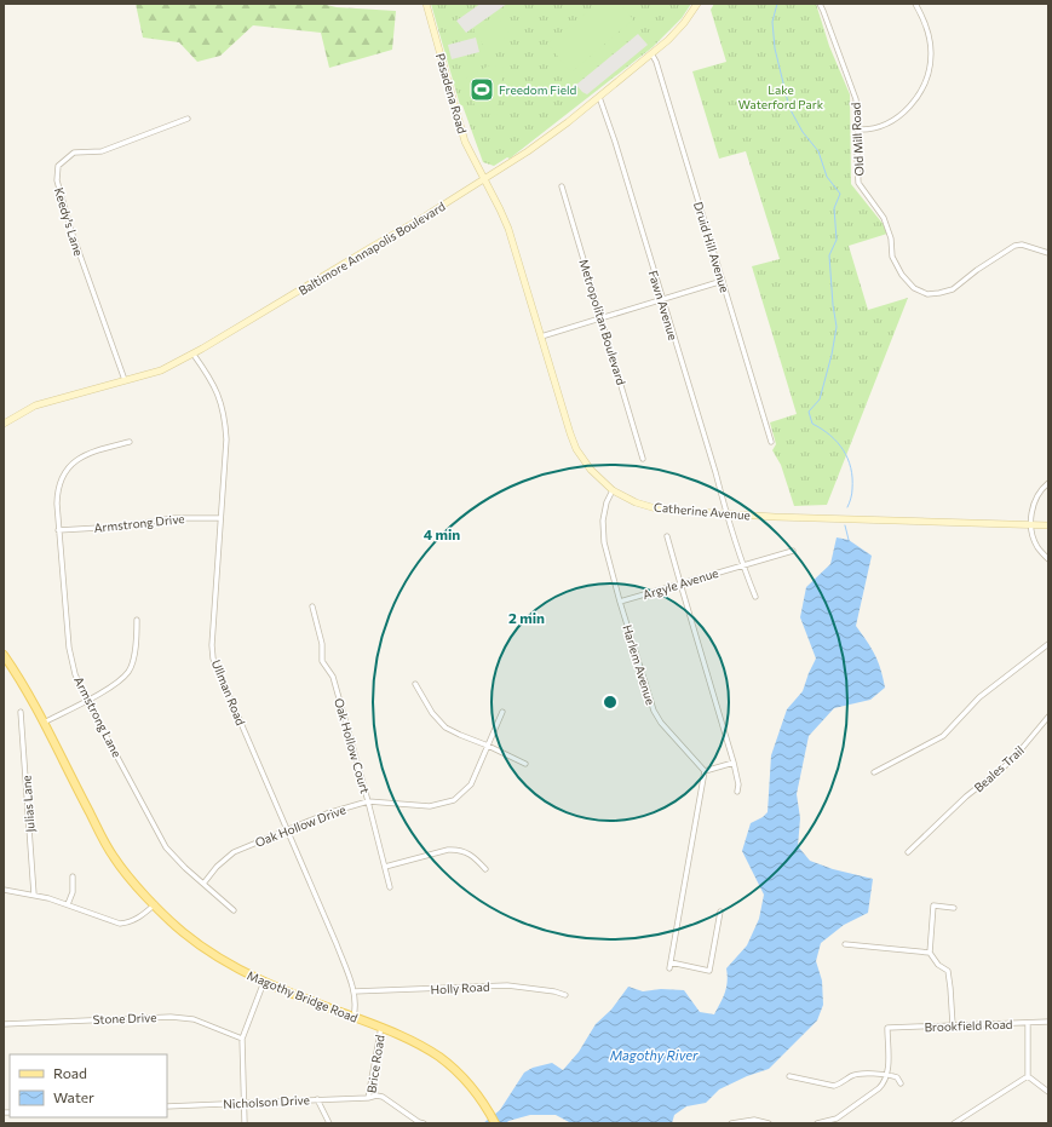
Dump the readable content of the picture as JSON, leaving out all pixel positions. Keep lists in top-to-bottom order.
{
  "streets": {
    "main road": [
      "Pasadena Road",
      "Baltimore Annapolis Boulevard",
      "Catherine Avenue",
      "Magothy Bridge Road"
    ],
    "street": [
      "Old Mill Road",
      "Keedy's Lane",
      "Druid Hill Avenue",
      "Fawn Avenue",
      "Metropolitan Boulevard",
      "Armstrong Drive",
      "Argyle Avenue",
      "Harlem Avenue",
      "Ullman Road",
      "Armstrong Lane",
      "Oak Hollow Court",
      "Beales Trail",
      "Julias Lane",
      "Oak Hollow Drive",
      "Holly Road",
      "Stone Drive",
      "Brookfield Road",
      "Brice Road",
      "Nicholson Drive"
    ]
  },
  "crossings": [
    ["Pasadena Road", "Baltimore Annapolis Boulevard"],
    ["Pasadena Road", "Catherine Avenue"],
    ["Keedy's Lane", "Baltimore Annapolis Boulevard"],
    ["Druid Hill Avenue", "Baltimore Annapolis Boulevard"],
    ["Baltimore Annapolis Boulevard", "Fawn Avenue"],
    ["Baltimore Annapolis Boulevard", "Catherine Avenue"],
    ["Baltimore Annapolis Boulevard", "Ullman Road"],
    ["Fawn Avenue", "Catherine Avenue"],
    ["Catherine Avenue", "Harlem Avenue"],
    ["Armstrong Drive", "Ullman Road"],
    ["Armstrong Drive", "Armstrong Lane"],
    ["Argyle Avenue", "Harlem Avenue"],
    ["Ullman Road", "Oak Hollow Drive"],
    ["Ullman Road", "Holly Road"],
    ["Ullman Road", "Magothy Bridge Road"],
    ["Armstrong Lane", "Oak Hollow Drive"],
    ["Oak Hollow Court", "Oak Hollow Drive"],
    ["Magothy Bridge Road", "Brice Road"],
    ["Brice Road", "Nicholson Drive"]
  ],
  "water": ["Magothy River"],
  "parks": ["Lake Waterford Park"],
  "places": {
    "sports": ["Freedom Field"]
  },
  "legend": ["Road", "Water"],
  "rings": ["4 min", "2 min"]
}
